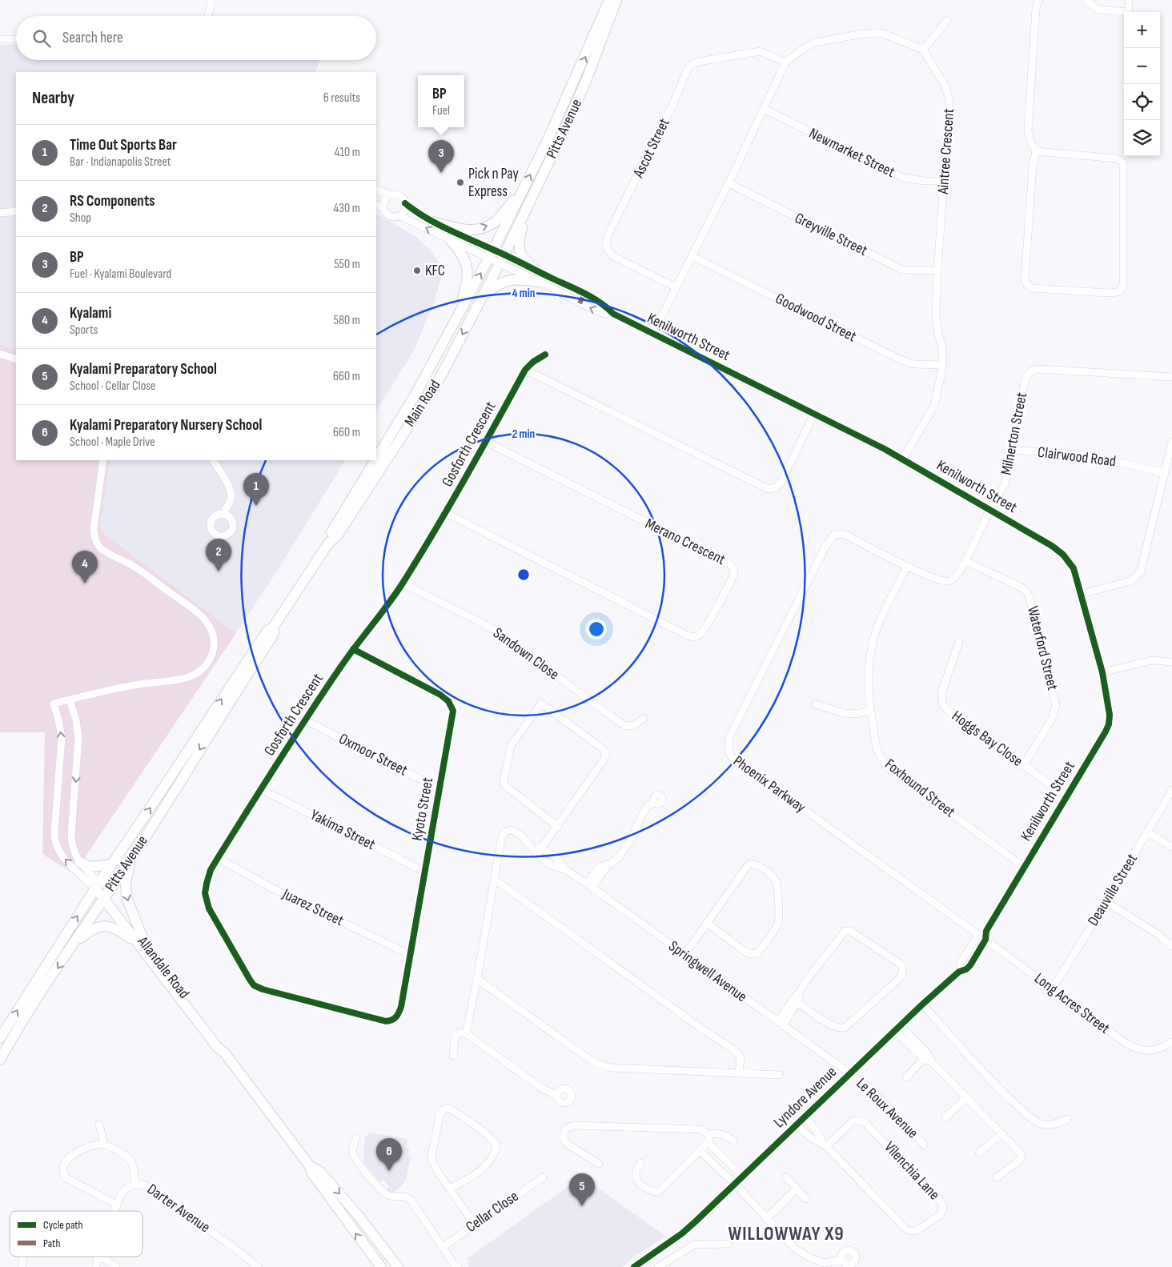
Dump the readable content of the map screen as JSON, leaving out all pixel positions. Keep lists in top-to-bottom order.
{
  "streets": {
    "main road": ["Pitts Avenue", "Main Road", "Allandale Road"],
    "street": [
      "Ascot Street",
      "Aintree Crescent",
      "Newmarket Street",
      "Greyville Street",
      "Goodwood Street",
      "Kenilworth Street",
      "Milnerton Street",
      "Gosforth Crescent",
      "Clairwood Road",
      "Merano Crescent",
      "Waterford Street",
      "Sandown Close",
      "Hoggs Bay Close",
      "Oxmoor Street",
      "Phoenix Parkway",
      "Foxhound Street",
      "Kyoto Street",
      "Yakima Street",
      "Deauville Street",
      "Juarez Street",
      "Springwell Avenue",
      "Long Acres Street",
      "Lyndore Avenue",
      "Le Roux Avenue",
      "Vilenchia Lane",
      "Darter Avenue",
      "Cellar Close"
    ]
  },
  "crossings": [
    ["Pitts Avenue", "Kenilworth Street"],
    ["Pitts Avenue", "Main Road"],
    ["Pitts Avenue", "Allandale Road"],
    ["Aintree Crescent", "Newmarket Street"],
    ["Aintree Crescent", "Greyville Street"],
    ["Aintree Crescent", "Goodwood Street"],
    ["Aintree Crescent", "Kenilworth Street"],
    ["Kenilworth Street", "Main Road"],
    ["Kenilworth Street", "Milnerton Street"],
    ["Kenilworth Street", "Hoggs Bay Close"],
    ["Kenilworth Street", "Foxhound Street"],
    ["Kenilworth Street", "Long Acres Street"],
    ["Kenilworth Street", "Lyndore Avenue"],
    ["Milnerton Street", "Clairwood Road"],
    ["Milnerton Street", "Waterford Street"],
    ["Milnerton Street", "Phoenix Parkway"],
    ["Milnerton Street", "Foxhound Street"],
    ["Gosforth Crescent", "Merano Crescent"],
    ["Gosforth Crescent", "Sandown Close"],
    ["Gosforth Crescent", "Oxmoor Street"],
    ["Gosforth Crescent", "Kyoto Street"],
    ["Gosforth Crescent", "Yakima Street"],
    ["Gosforth Crescent", "Juarez Street"],
    ["Waterford Street", "Hoggs Bay Close"],
    ["Oxmoor Street", "Kyoto Street"],
    ["Phoenix Parkway", "Long Acres Street"],
    ["Phoenix Parkway", "Lyndore Avenue"],
    ["Kyoto Street", "Yakima Street"],
    ["Kyoto Street", "Juarez Street"],
    ["Deauville Street", "Long Acres Street"],
    ["Springwell Avenue", "Lyndore Avenue"],
    ["Springwell Avenue", "Le Roux Avenue"],
    ["Long Acres Street", "Lyndore Avenue"],
    ["Lyndore Avenue", "Le Roux Avenue"],
    ["Lyndore Avenue", "Vilenchia Lane"]
  ],
  "districts": ["WILLOWWAY X9"],
  "places": ["Pick n Pay Express", "KFC"],
  "legend": ["Cycle path", "Path"],
  "page": {
    "map_buttons": ["+", "−"],
    "search": "Search here",
    "heading": ["Nearby", "6 results"],
    "popup": ["BP", "Fuel"],
    "list": [
      {
        "mark": "1",
        "name": "Time Out Sports Bar",
        "note": "Bar · Indianapolis Street",
        "value": "410 m"
      },
      {
        "mark": "2",
        "name": "RS Components",
        "note": "Shop",
        "value": "430 m"
      },
      {
        "mark": "3",
        "name": "BP",
        "note": "Fuel · Kyalami Boulevard",
        "value": "550 m"
      },
      {
        "mark": "4",
        "name": "Kyalami",
        "note": "Sports",
        "value": "580 m"
      },
      {
        "mark": "5",
        "name": "Kyalami Preparatory School",
        "note": "School · Cellar Close",
        "value": "660 m"
      },
      {
        "mark": "6",
        "name": "Kyalami Preparatory Nursery School",
        "note": "School · Maple Drive",
        "value": "660 m"
      }
    ],
    "pins": [
      "3",
      "1",
      "2",
      "4",
      "6",
      "5"
    ]
  },
  "rings": ["4 min", "2 min"]
}
